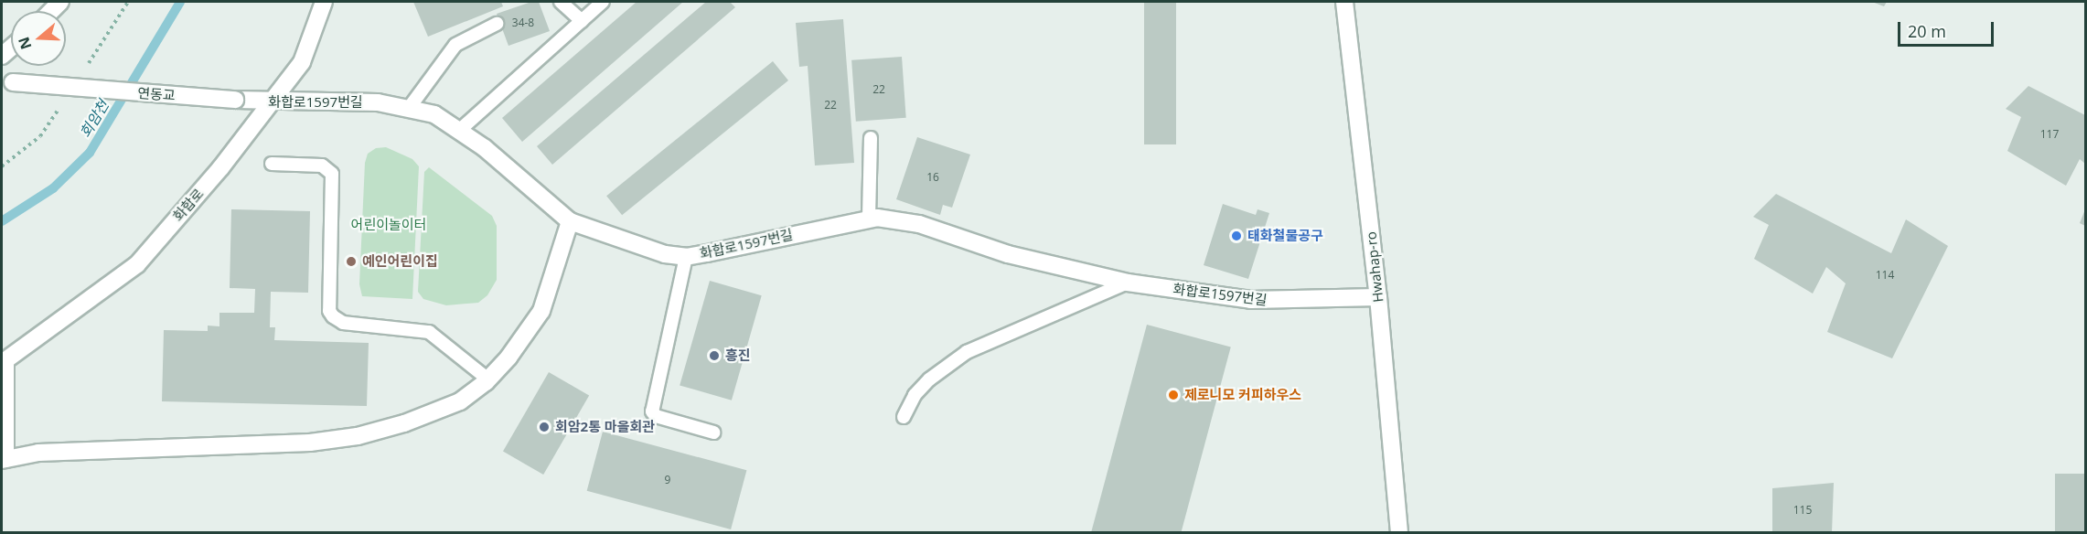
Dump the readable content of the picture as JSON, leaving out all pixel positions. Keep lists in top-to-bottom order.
{
  "streets": {
    "street": [
      "연동교",
      "화합로1597번길",
      "화합로",
      "Hwahap-ro"
    ]
  },
  "crossings": [
    ["연동교", "화합로1597번길"],
    ["화합로1597번길", "화합로"],
    ["화합로1597번길", "Hwahap-ro"]
  ],
  "water": ["회암천"],
  "parks": ["어린이놀이터"],
  "places": [
    "태화철물공구",
    "예인어린이집",
    "흥진",
    "제로니모 커피하우스",
    "회암2통 마을회관"
  ],
  "house_numbers": [
    "34-8",
    "22",
    "22",
    "117",
    "16",
    "114",
    "9",
    "115"
  ],
  "scale_bar": "20 m",
  "north": "left"
}
